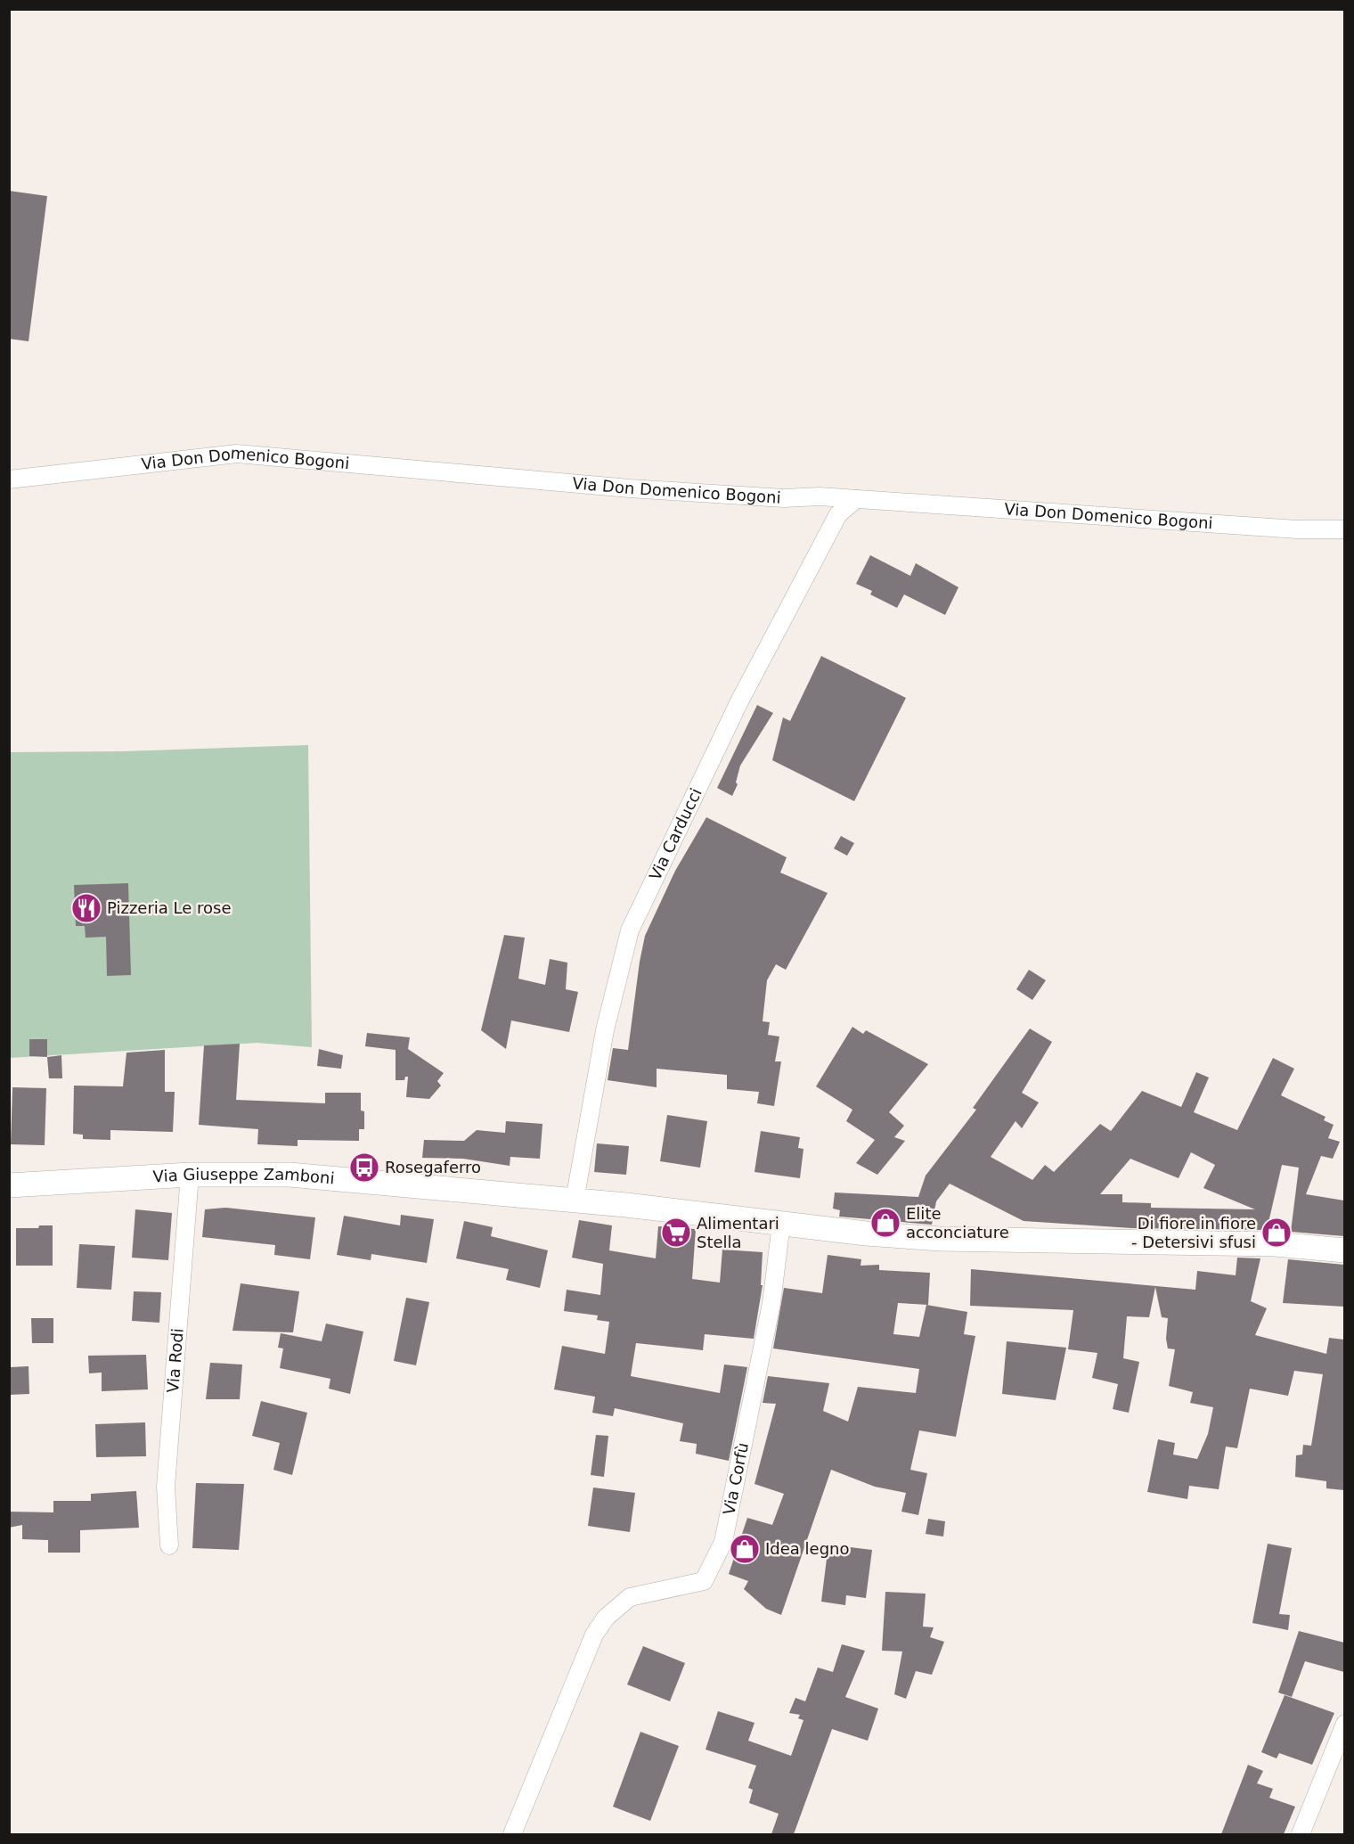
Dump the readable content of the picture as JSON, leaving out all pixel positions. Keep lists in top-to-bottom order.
{
  "streets": {
    "street": [
      "Via Don Domenico Bogoni",
      "Via Carducci",
      "Via Giuseppe Zamboni",
      "Via Rodi",
      "Via Corfù"
    ]
  },
  "crossings": [
    ["Via Don Domenico Bogoni", "Via Carducci"],
    ["Via Carducci", "Via Giuseppe Zamboni"],
    ["Via Giuseppe Zamboni", "Via Rodi"],
    ["Via Giuseppe Zamboni", "Via Corfù"]
  ],
  "places": {
    "restaurant": ["Pizzeria Le rose"],
    "bus stop": ["Rosegaferro"],
    "shop": ["Elite acconciature", "Di fiore in fiore - Detersivi sfusi", "Idea legno"],
    "supermarket": ["Alimentari Stella"]
  }
}
